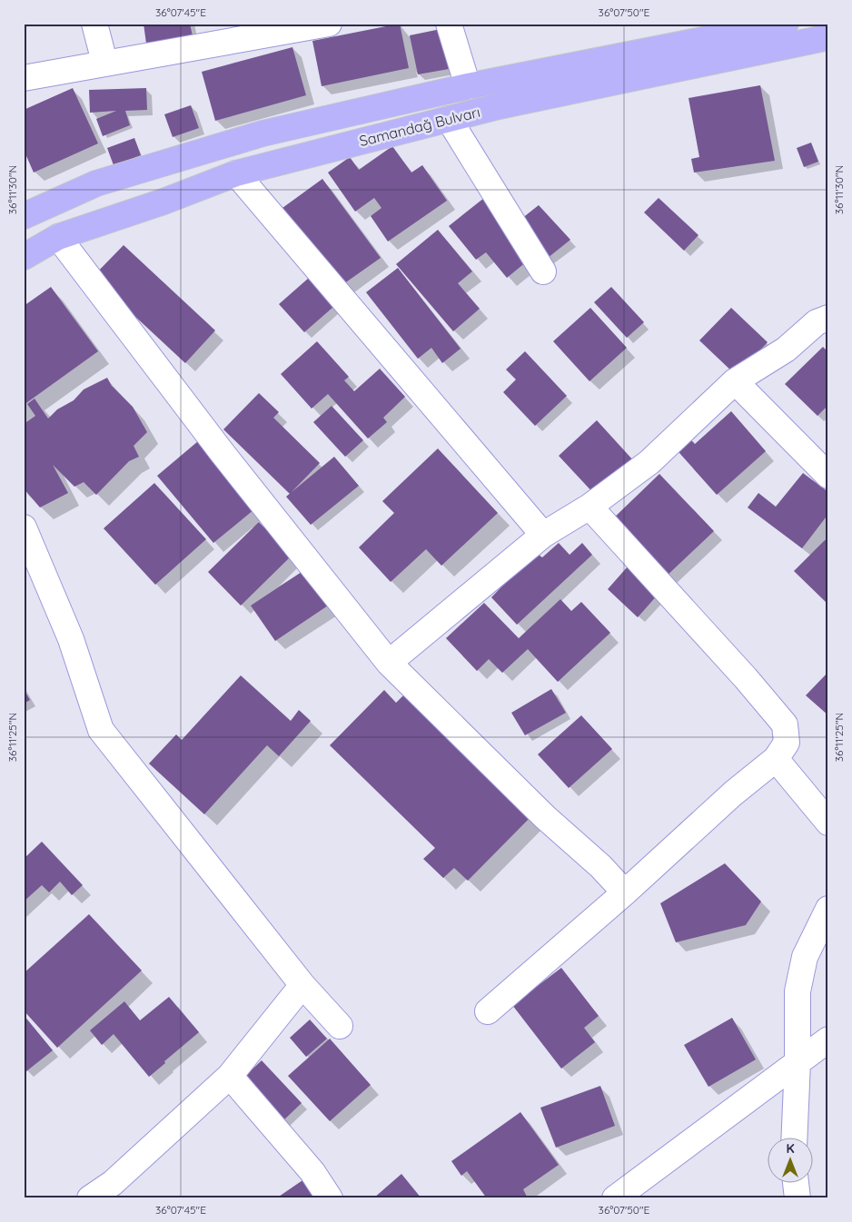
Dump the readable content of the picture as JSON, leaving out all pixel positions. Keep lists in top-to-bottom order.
{
  "streets": {
    "highway": ["Samandağ Bulvarı"]
  },
  "north": "top",
  "coordinates": [
    "36°07'45\"E",
    "36°07'50\"E",
    "36°11'30\"N",
    "36°11'25\"N"
  ]
}
